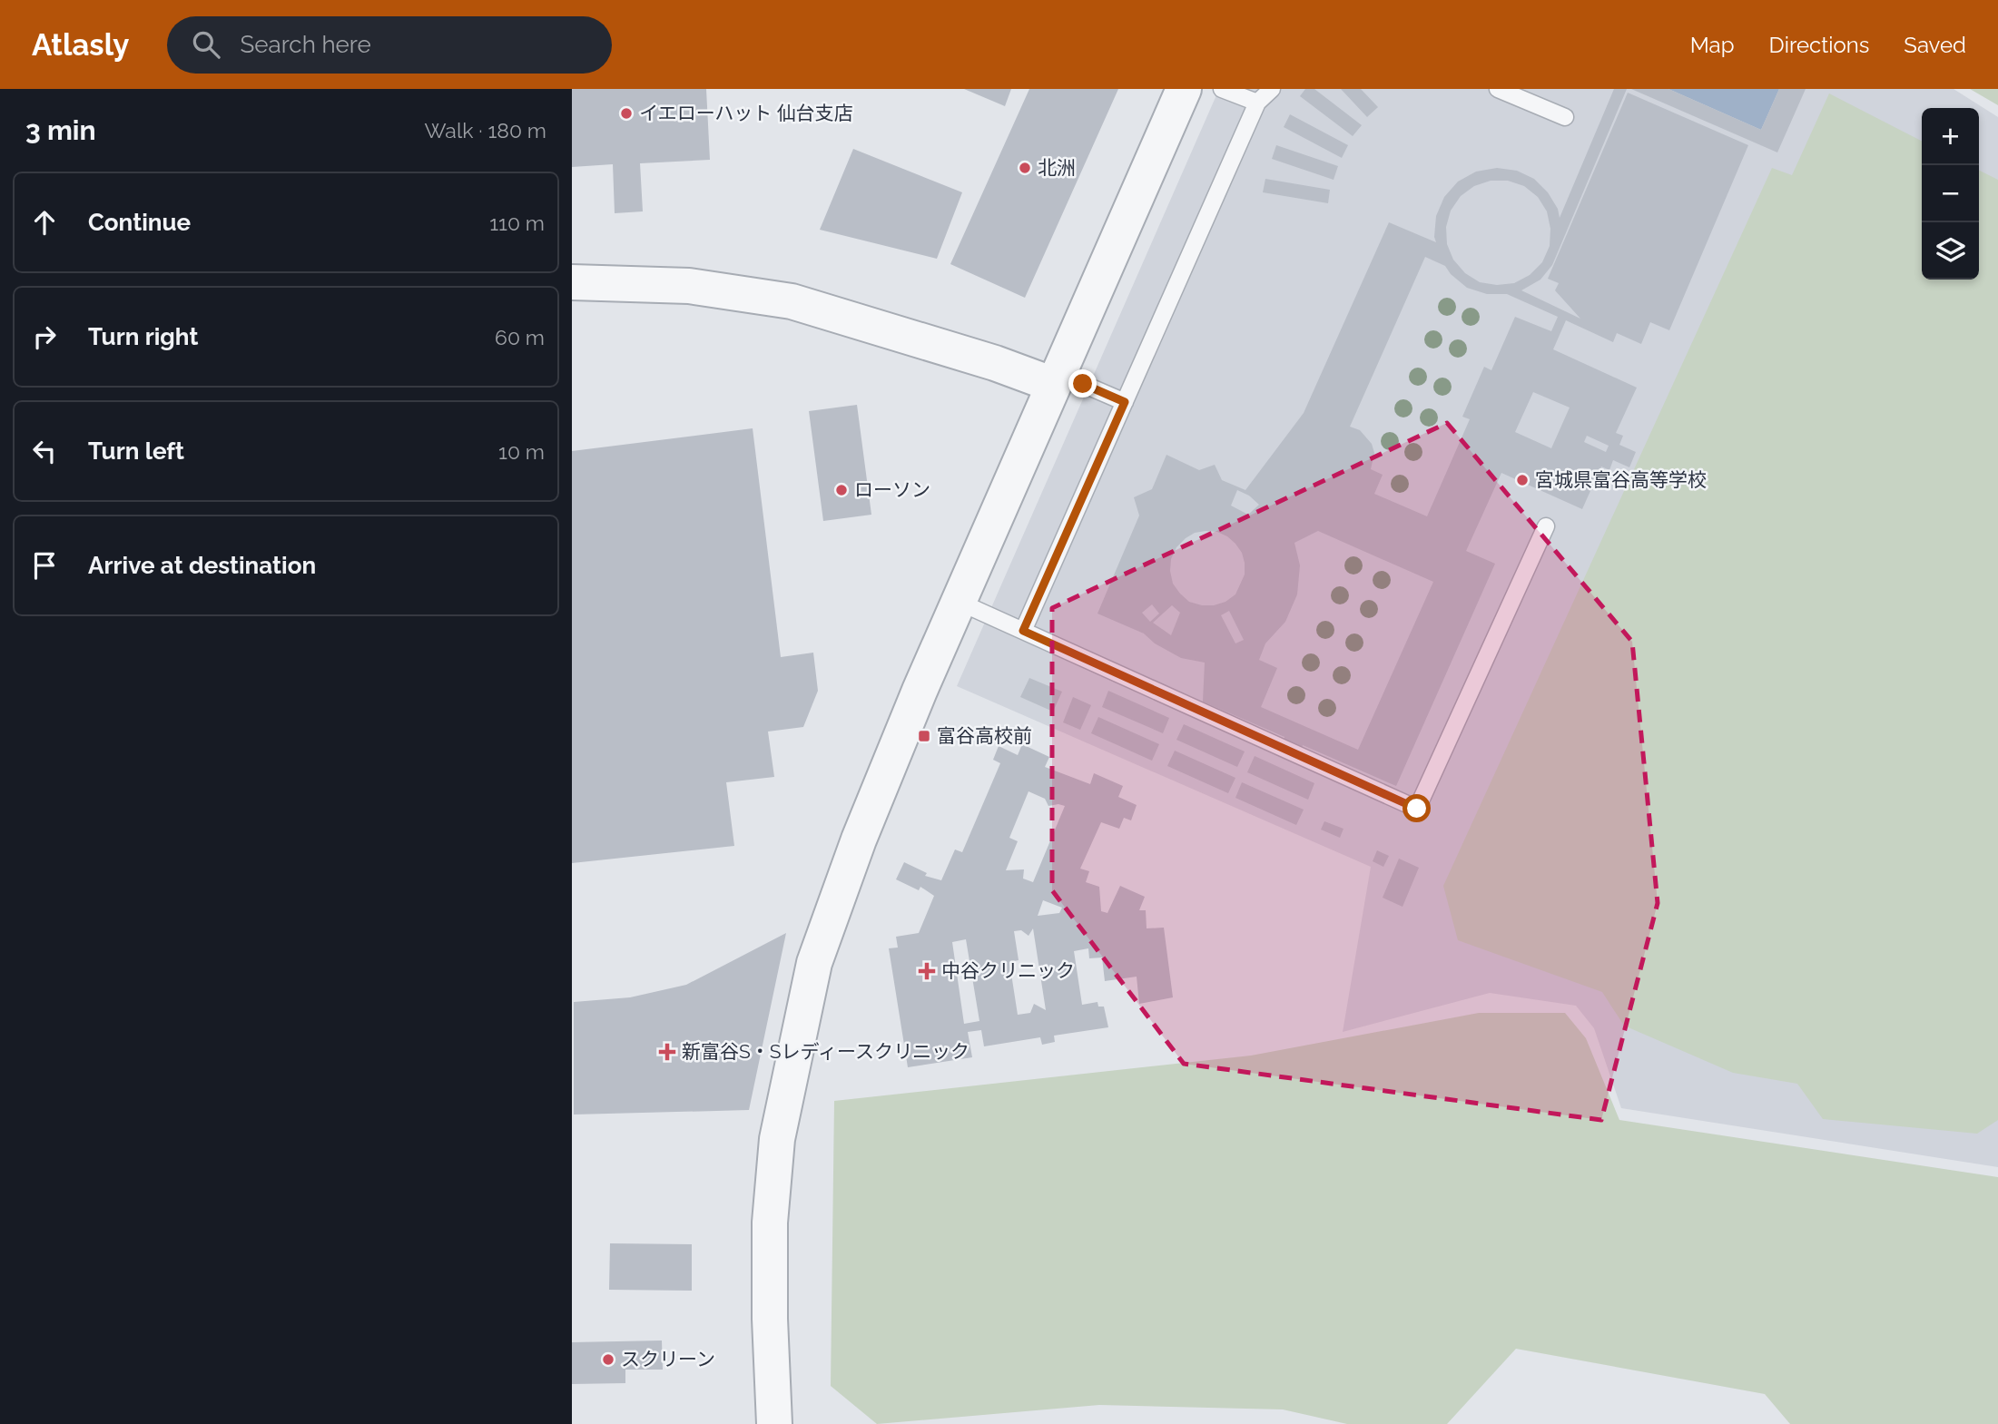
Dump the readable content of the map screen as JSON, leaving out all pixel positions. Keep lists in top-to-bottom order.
{
  "places": {
    "other": [
      "イエローハット 仙台支店",
      "北洲",
      "宮城県富谷高等学校",
      "ローソン",
      "スクリーン"
    ],
    "transit": ["富谷高校前"],
    "health": ["中谷クリニック", "新富谷S・Sレディースクリニック"]
  },
  "page": {
    "header": "Atlasly",
    "search": "Search here",
    "nav": ["Map", "Directions", "Saved"],
    "heading": ["3 min", "Walk · 180 m"],
    "map_buttons": ["+", "−"],
    "list": [
      ["Continue", "110 m"],
      ["Turn right", "60 m"],
      ["Turn left", "10 m"],
      "Arrive at destination"
    ]
  }
}
